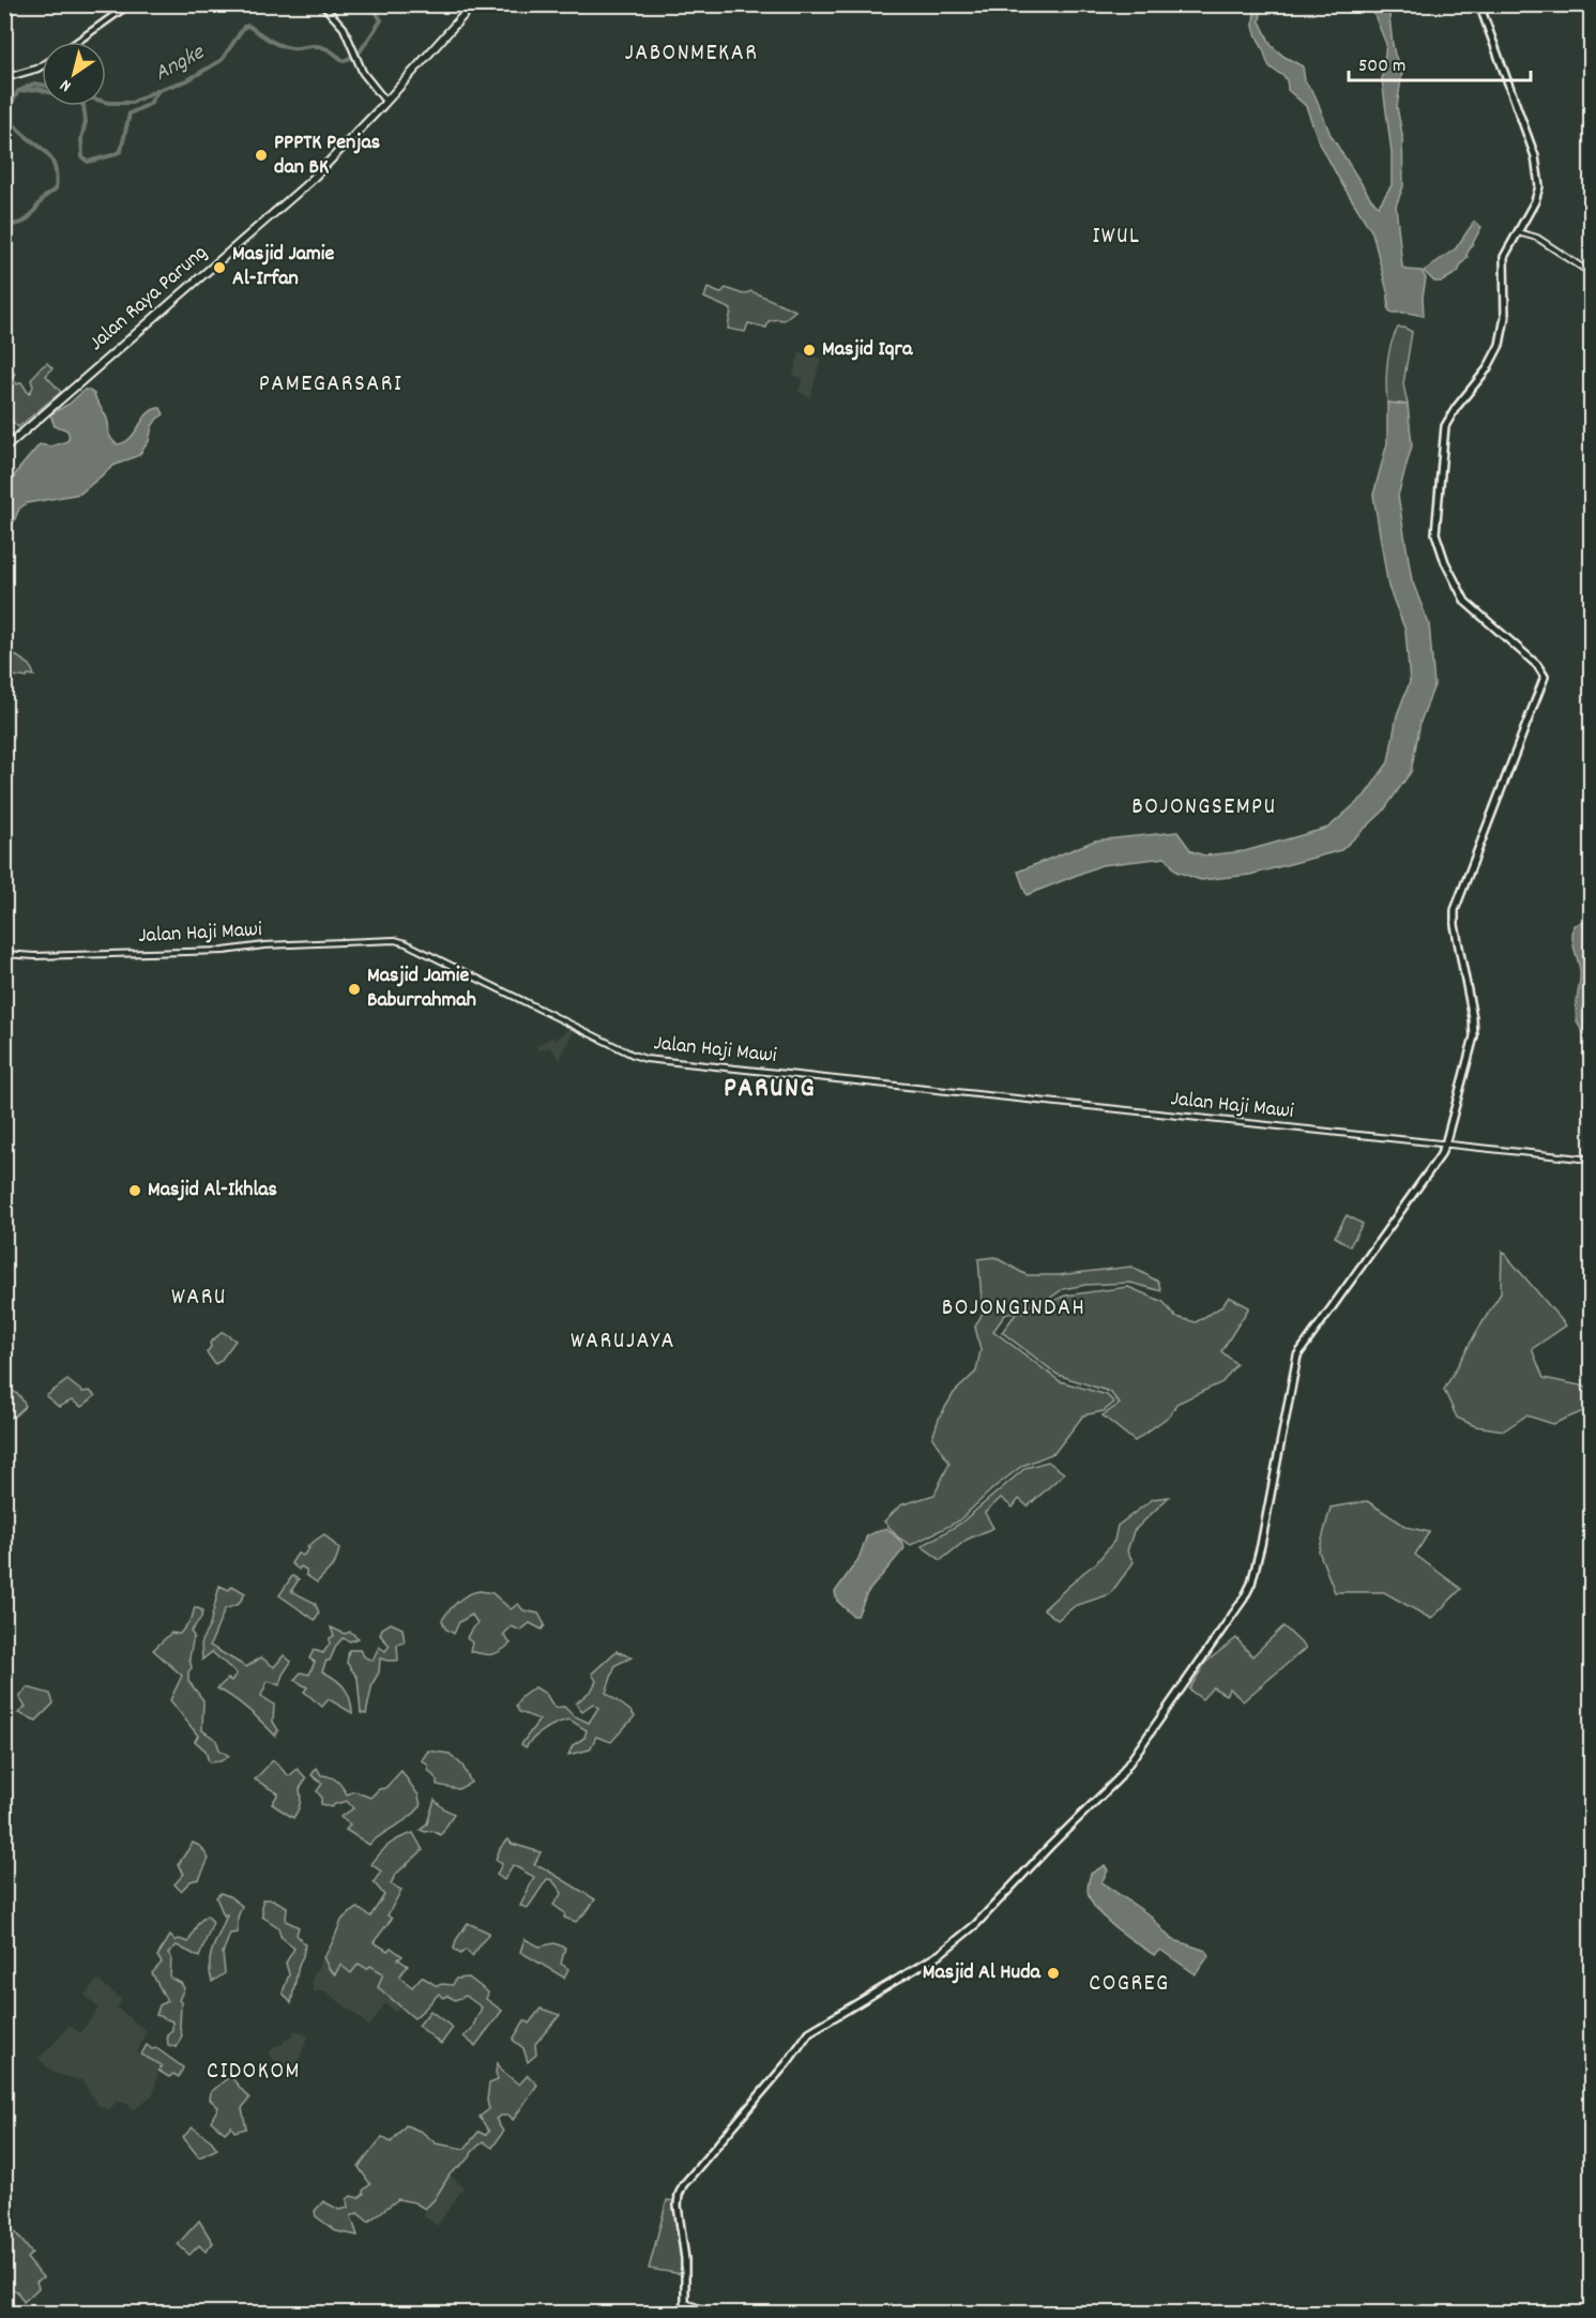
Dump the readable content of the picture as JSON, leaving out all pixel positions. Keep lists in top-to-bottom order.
{
  "streets": {
    "highway": ["Jalan Raya Parung"],
    "street": ["Jalan Haji Mawi"]
  },
  "districts": [
    "JABONMEKAR",
    "IWUL",
    "PAMEGARSARI",
    "BOJONGSEMPU",
    "PARUNG",
    "WARU",
    "BOJONGINDAH",
    "WARUJAYA",
    "COGREG",
    "CIDOKOM"
  ],
  "water": ["Angke"],
  "places": [
    "PPPTK Penjas dan BK",
    "Masjid Jamie Al-Irfan",
    "Masjid Iqra",
    "Masjid Jamie Baburrahmah",
    "Masjid Al-Ikhlas",
    "Masjid Al Huda"
  ],
  "scale_bar": "500 m",
  "north": "bottom left"
}
